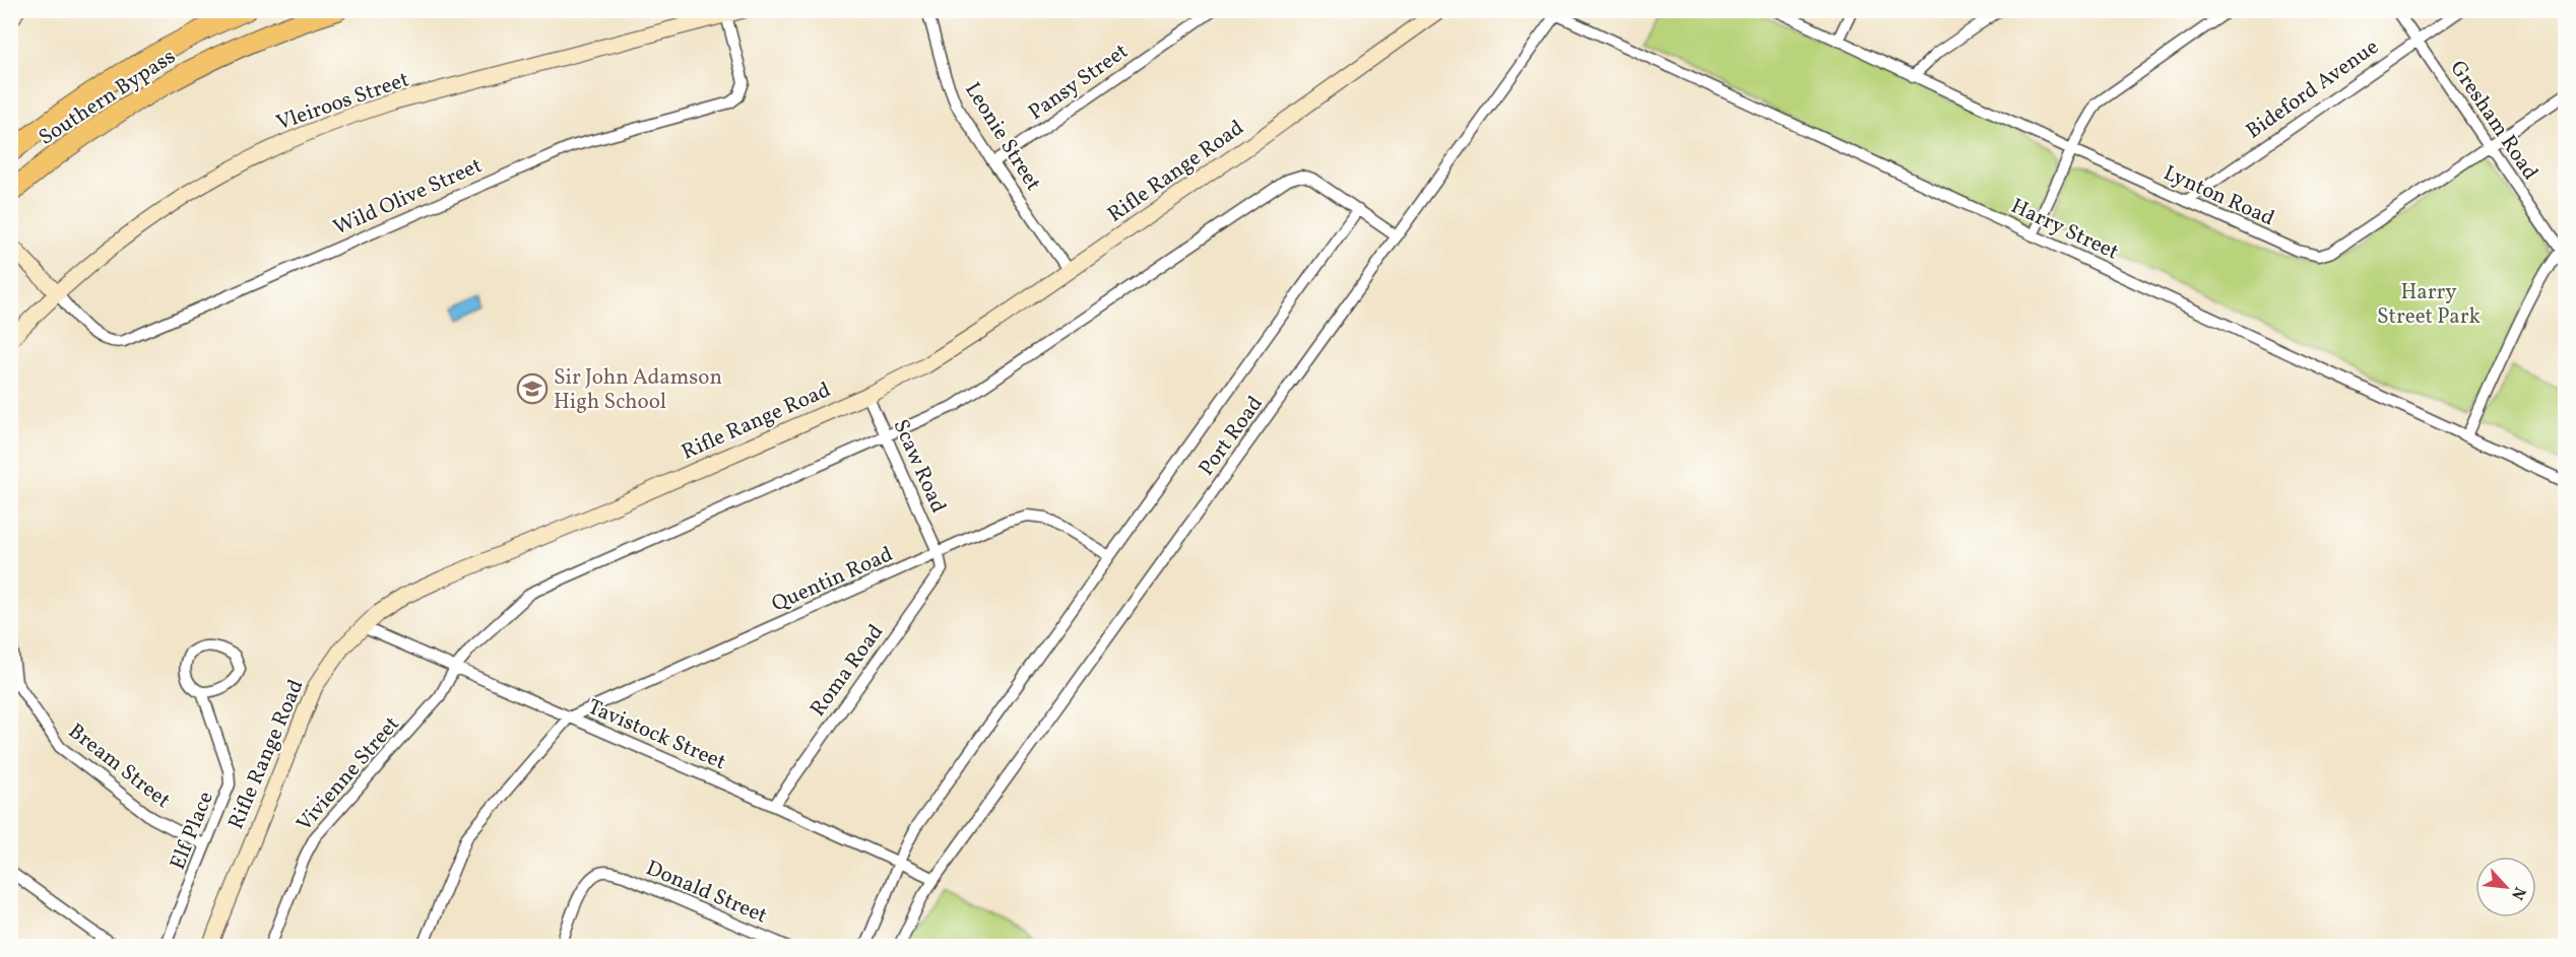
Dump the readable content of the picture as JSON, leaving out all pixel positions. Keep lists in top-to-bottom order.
{
  "streets": {
    "highway": ["Southern Bypass"],
    "main road": ["Vleiroos Street", "Rifle Range Road"],
    "street": [
      "Pansy Street",
      "Bideford Avenue",
      "Gresham Road",
      "Leonie Street",
      "Lynton Road",
      "Wild Olive Street",
      "Harry Street",
      "Port Road",
      "Scaw Road",
      "Quentin Road",
      "Roma Road",
      "Tavistock Street",
      "Bream Street",
      "Vivienne Street",
      "Elf Place",
      "Donald Street"
    ]
  },
  "crossings": [
    ["Pansy Street", "Leonie Street"],
    ["Bideford Avenue", "Gresham Road"],
    ["Bideford Avenue", "Lynton Road"],
    ["Vleiroos Street", "Wild Olive Street"],
    ["Gresham Road", "Lynton Road"],
    ["Leonie Street", "Rifle Range Road"],
    ["Rifle Range Road", "Scaw Road"],
    ["Rifle Range Road", "Tavistock Street"],
    ["Harry Street", "Port Road"],
    ["Port Road", "Quentin Road"],
    ["Port Road", "Tavistock Street"],
    ["Scaw Road", "Quentin Road"],
    ["Scaw Road", "Roma Road"],
    ["Quentin Road", "Roma Road"],
    ["Quentin Road", "Tavistock Street"],
    ["Roma Road", "Tavistock Street"],
    ["Tavistock Street", "Vivienne Street"],
    ["Bream Street", "Elf Place"]
  ],
  "parks": ["Harry Street Park"],
  "places": {
    "school or university": ["Sir John Adamson High School"]
  },
  "north": "bottom right"
}
